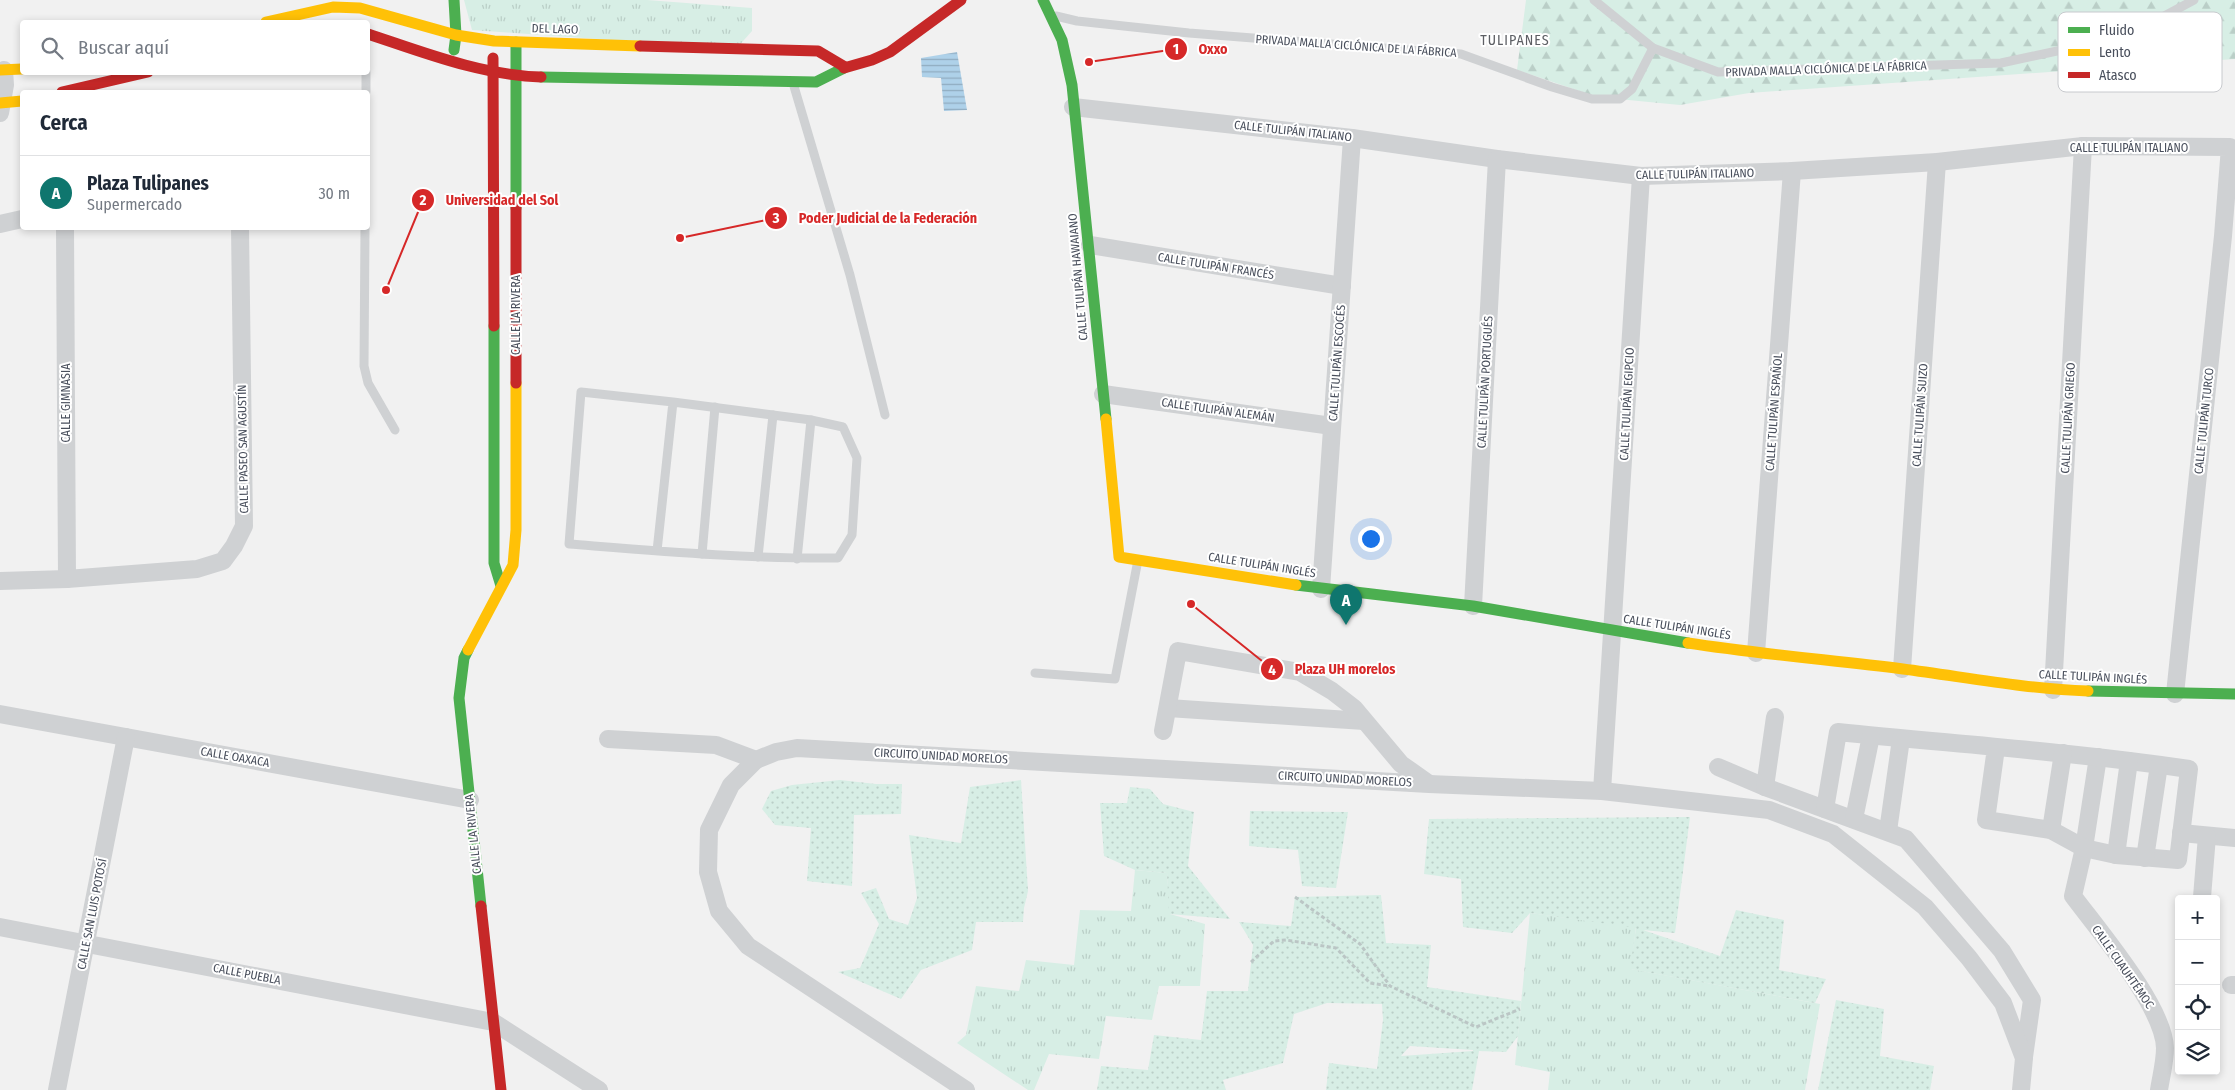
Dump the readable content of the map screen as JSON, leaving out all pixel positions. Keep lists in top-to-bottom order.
{
  "streets": {
    "street": [
      "DEL LAGO",
      "CALLE TULIPÁN ITALIANO",
      "CALLE TULIPÁN FRANCÉS",
      "CALLE TULIPÁN HAWAIANO",
      "CALLE LA RIVERA",
      "CALLE TULIPÁN ESCOCÉS",
      "CALLE TULIPÁN PORTUGUÉS",
      "CALLE GIMNASIA",
      "CALLE TULIPÁN EGIPCIO",
      "CALLE TULIPÁN ALEMÁN",
      "CALLE TULIPÁN ESPAÑOL",
      "CALLE TULIPÁN SUIZO",
      "CALLE TULIPÁN GRIEGO",
      "CALLE TULIPÁN TURCO",
      "CALLE PASEO SAN AGUSTÍN",
      "CALLE TULIPÁN INGLÉS",
      "CIRCUITO UNIDAD MORELOS",
      "CALLE OAXACA",
      "CALLE SAN LUIS POTOSÍ",
      "CALLE CUAUHTÉMOC",
      "CALLE PUEBLA"
    ],
    "lane": ["PRIVADA MALLA CICLÓNICA DE LA FÁBRICA"]
  },
  "crossings": [
    ["DEL LAGO", "CALLE LA RIVERA"],
    ["PRIVADA MALLA CICLÓNICA DE LA FÁBRICA", "CALLE TULIPÁN HAWAIANO"],
    ["CALLE TULIPÁN ITALIANO", "CALLE TULIPÁN HAWAIANO"],
    ["CALLE TULIPÁN ITALIANO", "CALLE TULIPÁN ESCOCÉS"],
    ["CALLE TULIPÁN ITALIANO", "CALLE TULIPÁN PORTUGUÉS"],
    ["CALLE TULIPÁN ITALIANO", "CALLE TULIPÁN EGIPCIO"],
    ["CALLE TULIPÁN ITALIANO", "CALLE TULIPÁN ESPAÑOL"],
    ["CALLE TULIPÁN ITALIANO", "CALLE TULIPÁN SUIZO"],
    ["CALLE TULIPÁN ITALIANO", "CALLE TULIPÁN GRIEGO"],
    ["CALLE TULIPÁN ITALIANO", "CALLE TULIPÁN TURCO"],
    ["CALLE TULIPÁN FRANCÉS", "CALLE TULIPÁN HAWAIANO"],
    ["CALLE TULIPÁN FRANCÉS", "CALLE TULIPÁN ESCOCÉS"],
    ["CALLE TULIPÁN HAWAIANO", "CALLE TULIPÁN ALEMÁN"],
    ["CALLE TULIPÁN HAWAIANO", "CALLE TULIPÁN INGLÉS"],
    ["CALLE LA RIVERA", "CALLE OAXACA"],
    ["CALLE LA RIVERA", "CALLE PUEBLA"],
    ["CALLE TULIPÁN ESCOCÉS", "CALLE TULIPÁN ALEMÁN"],
    ["CALLE TULIPÁN ESCOCÉS", "CALLE TULIPÁN INGLÉS"],
    ["CALLE TULIPÁN PORTUGUÉS", "CALLE TULIPÁN INGLÉS"],
    ["CALLE GIMNASIA", "CALLE PASEO SAN AGUSTÍN"],
    ["CALLE TULIPÁN EGIPCIO", "CALLE TULIPÁN INGLÉS"],
    ["CALLE TULIPÁN ESPAÑOL", "CALLE TULIPÁN INGLÉS"],
    ["CALLE TULIPÁN SUIZO", "CALLE TULIPÁN INGLÉS"],
    ["CALLE TULIPÁN GRIEGO", "CALLE TULIPÁN INGLÉS"],
    ["CALLE TULIPÁN TURCO", "CALLE TULIPÁN INGLÉS"],
    ["CALLE OAXACA", "CALLE SAN LUIS POTOSÍ"],
    ["CALLE SAN LUIS POTOSÍ", "CALLE PUEBLA"]
  ],
  "districts": ["TULIPANES"],
  "places": [
    "Oxxo",
    "Poder Judicial de la Federación",
    "Universidad del Sol",
    "Plaza UH morelos"
  ],
  "legend": ["Fluido", "Lento", "Atasco"],
  "page": {
    "search": "Buscar aquí",
    "heading": "Cerca",
    "list": [
      {
        "mark": "A",
        "name": "Plaza Tulipanes",
        "note": "Supermercado",
        "value": "30 m"
      }
    ],
    "pins": "A",
    "map_buttons": ["+", "−"]
  }
}
